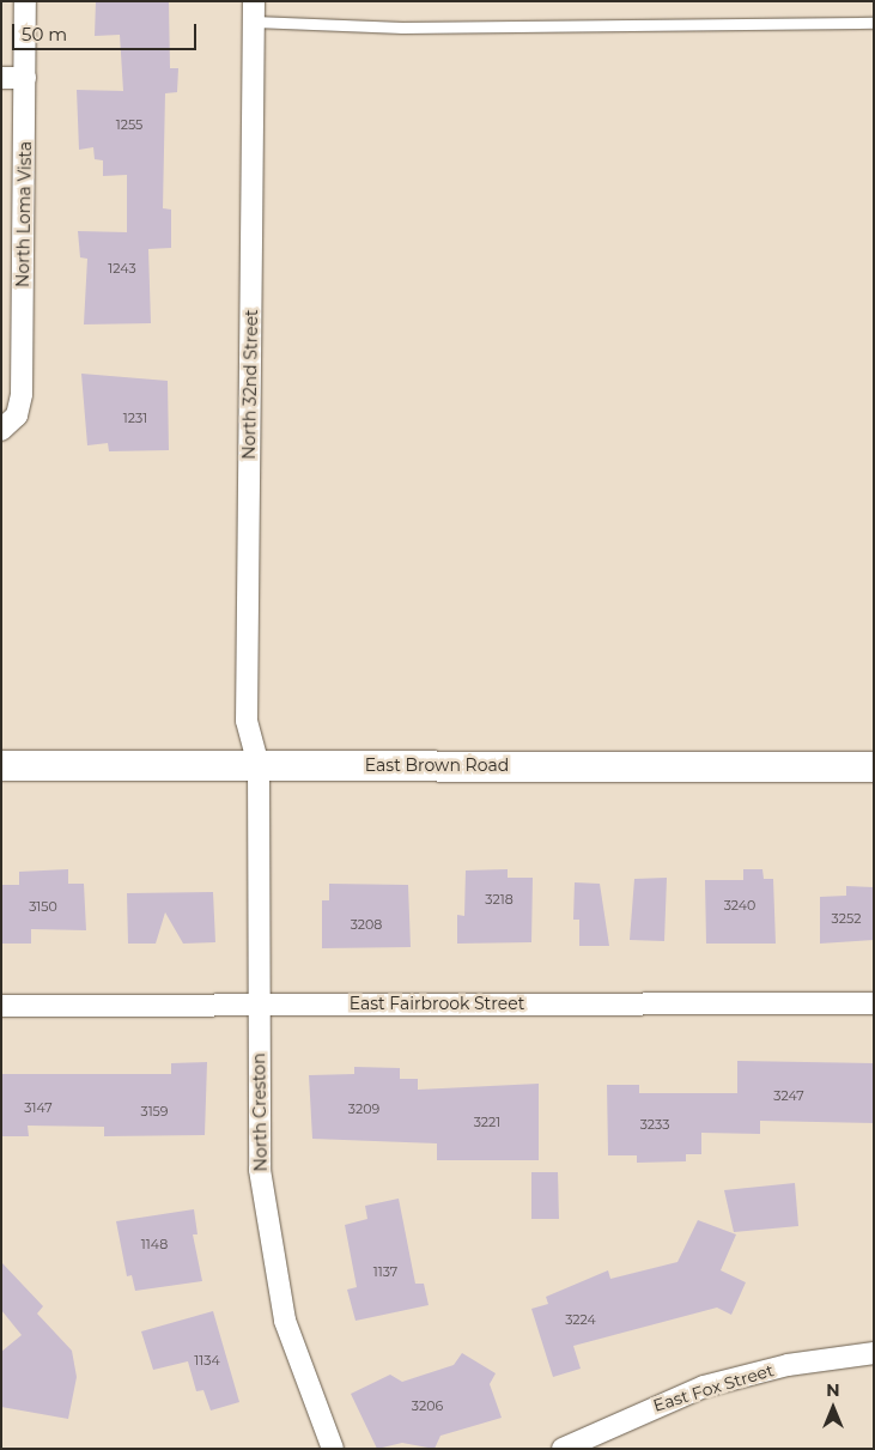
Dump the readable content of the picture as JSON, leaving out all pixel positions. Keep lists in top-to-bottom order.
{
  "streets": {
    "main road": ["East Brown Road"],
    "street": [
      "North Loma Vista",
      "North 32nd Street",
      "East Fairbrook Street",
      "North Creston",
      "East Fox Street"
    ]
  },
  "crossings": [
    ["North 32nd Street", "East Brown Road"],
    ["North 32nd Street", "North Creston"],
    ["East Brown Road", "North Creston"],
    ["East Fairbrook Street", "North Creston"]
  ],
  "house_numbers": [
    "1255",
    "1243",
    "1231",
    "3218",
    "3240",
    "3150",
    "3252",
    "3208",
    "3247",
    "3147",
    "3209",
    "3159",
    "3221",
    "3233",
    "1148",
    "1137",
    "3224",
    "1134",
    "3206"
  ],
  "scale_bar": "50 m",
  "north": "top"
}
